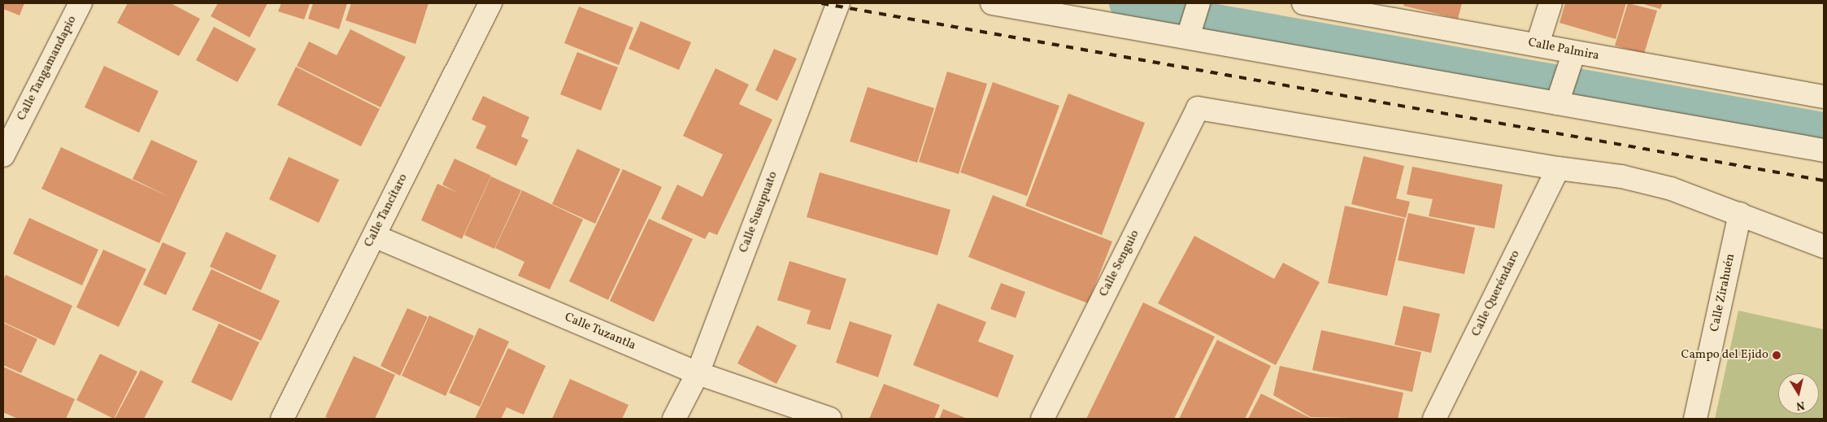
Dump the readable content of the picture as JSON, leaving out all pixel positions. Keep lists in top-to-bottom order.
{
  "streets": {
    "street": [
      "Calle Palmira",
      "Calle Tangamandapio",
      "Calle Tancítaro",
      "Calle Susupuato",
      "Calle Senguio",
      "Calle Zirahuén",
      "Calle Queréndaro",
      "Calle Tuzantla"
    ]
  },
  "crossings": [
    ["Calle Tancítaro", "Calle Tuzantla"],
    ["Calle Susupuato", "Calle Tuzantla"],
    ["Calle Senguio", "Calle Queréndaro"]
  ],
  "places": ["Campo del Ejido"],
  "north": "bottom"
}
